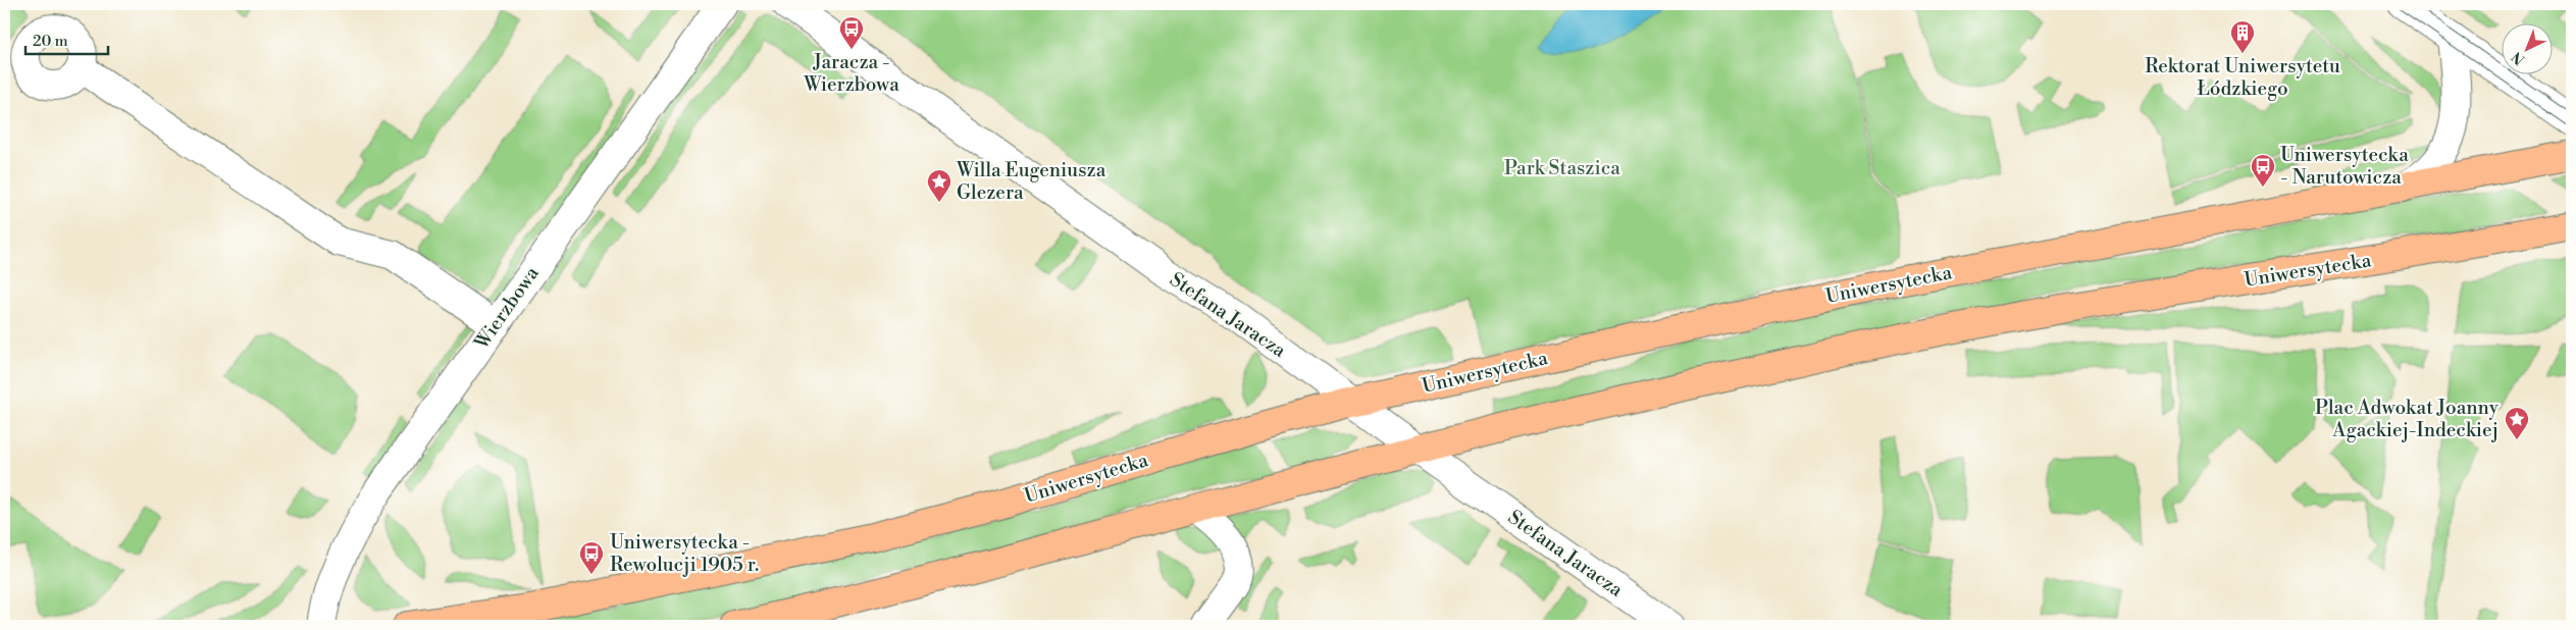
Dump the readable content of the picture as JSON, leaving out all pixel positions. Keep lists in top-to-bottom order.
{
  "streets": {
    "main road": ["Uniwersytecka"],
    "street": ["Wierzbowa", "Stefana Jaracza"]
  },
  "crossings": [
    ["Uniwersytecka", "Stefana Jaracza"]
  ],
  "parks": ["Park Staszica"],
  "places": {
    "bus stop": ["Jaracza - Wierzbowa", "Uniwersytecka - Narutowicza", "Uniwersytecka - Rewolucji 1905 r."],
    "building": ["Rektorat Uniwersytetu Łódzkiego"],
    "place": ["Willa Eugeniusza Glezera", "Plac Adwokat Joanny Agackiej-Indeckiej"]
  },
  "scale_bar": "20 m",
  "north": "bottom left"
}
